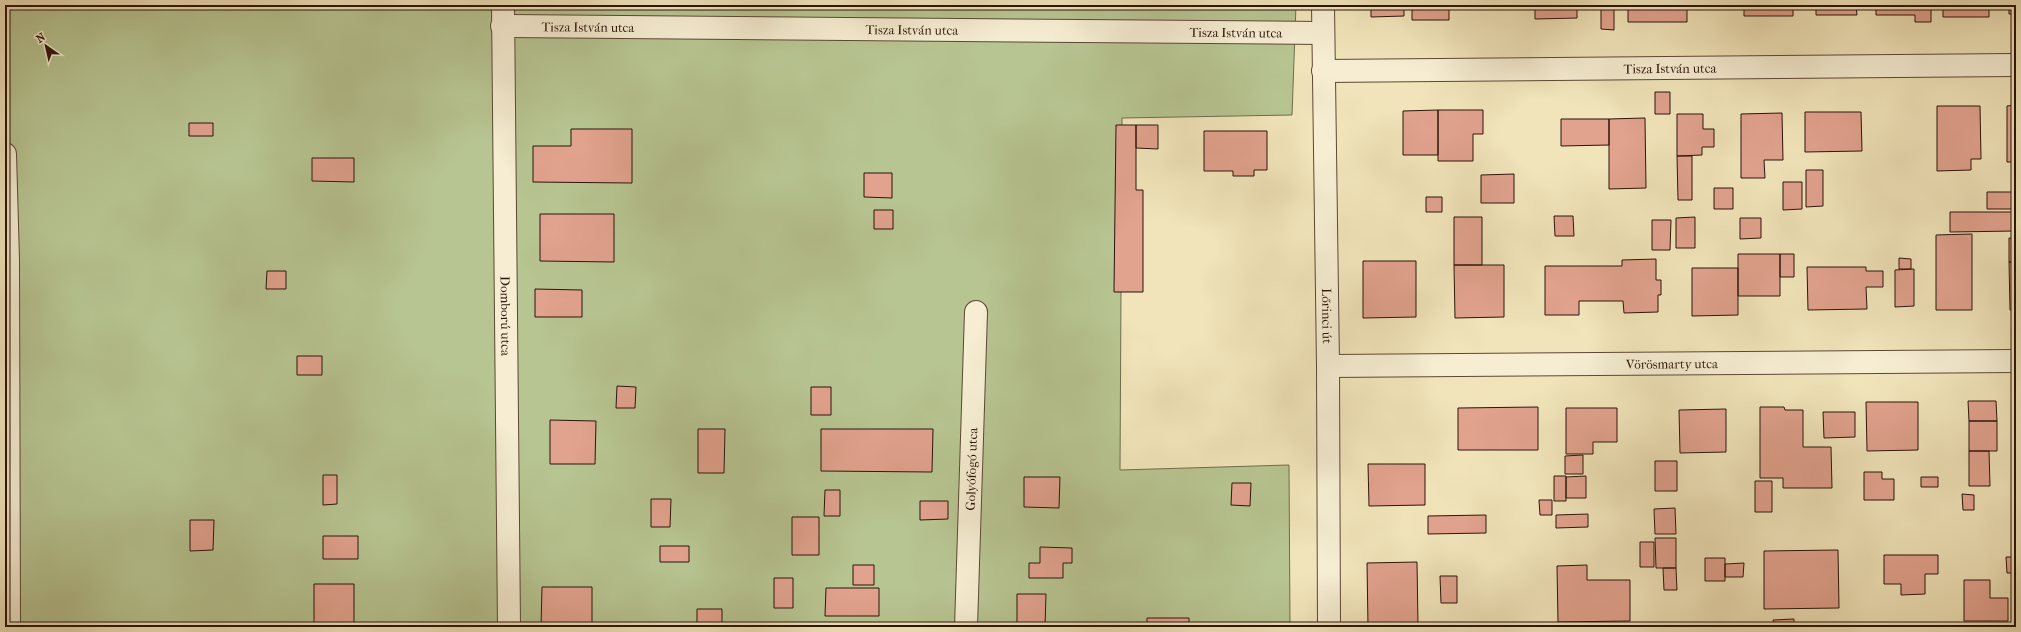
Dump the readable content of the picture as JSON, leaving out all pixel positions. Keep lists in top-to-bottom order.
{
  "streets": {
    "street": [
      "Tisza István utca",
      "Domború utca",
      "Lőrinci út",
      "Vörösmarty utca",
      "Golyófogó utca"
    ]
  },
  "crossings": [
    ["Tisza István utca", "Domború utca"],
    ["Tisza István utca", "Lőrinci út"],
    ["Lőrinci út", "Vörösmarty utca"]
  ],
  "north": "top left"
}
